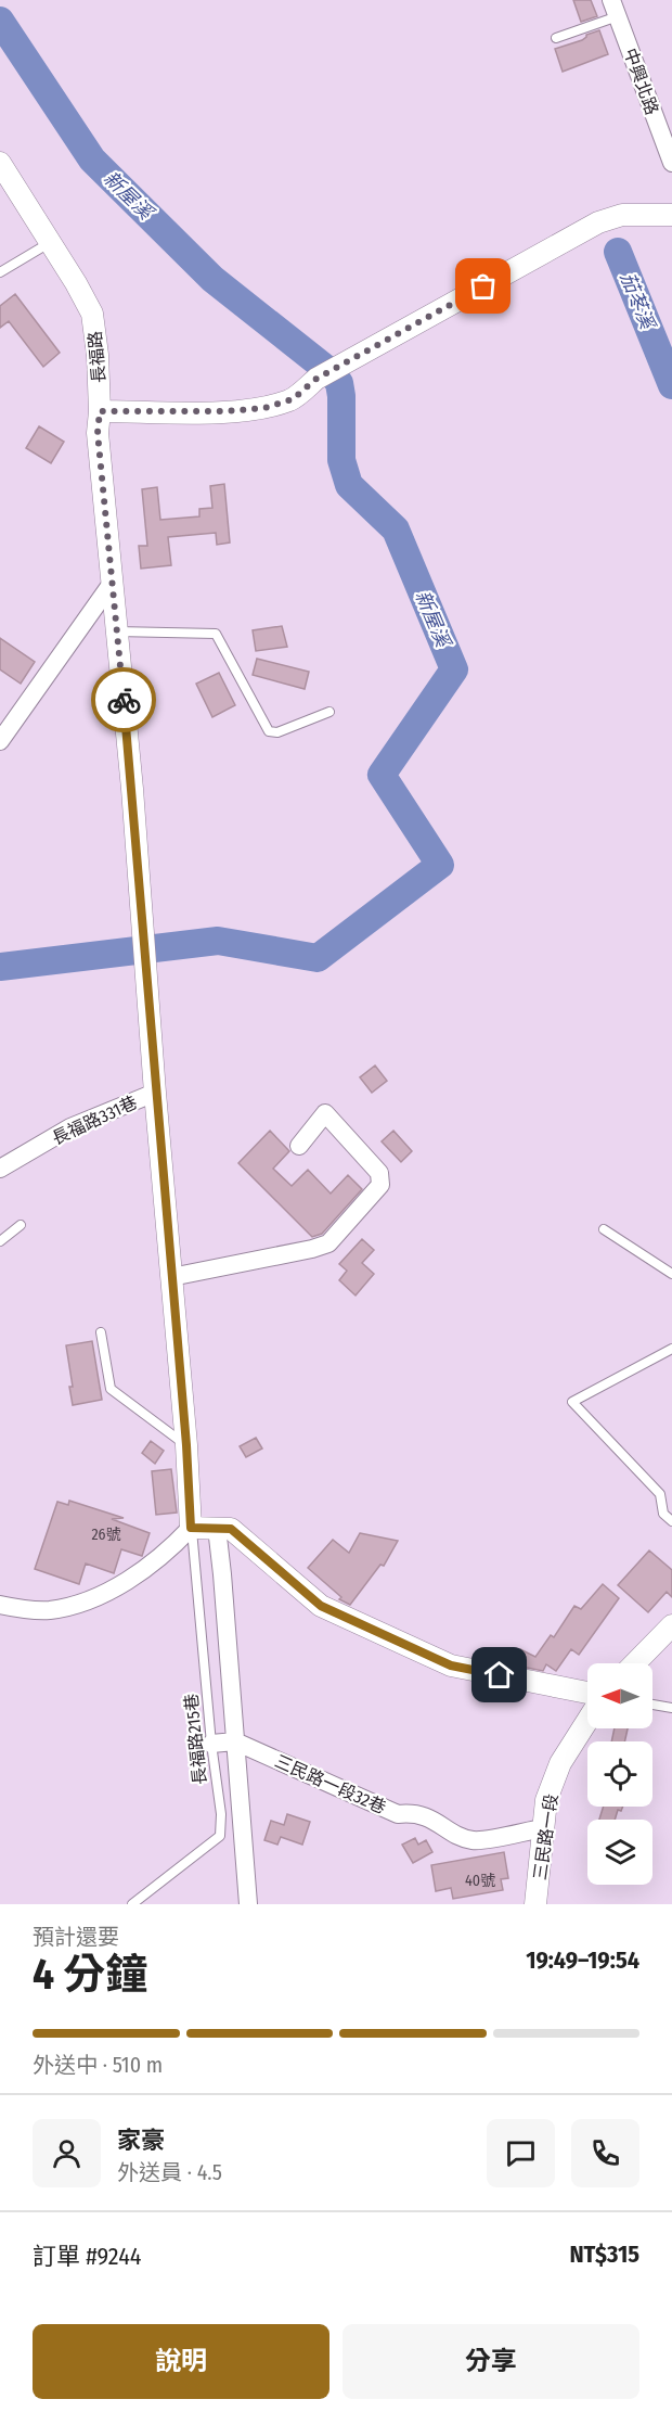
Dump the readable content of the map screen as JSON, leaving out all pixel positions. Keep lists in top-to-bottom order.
{
  "streets": {
    "street": [
      "中興北路",
      "長福路",
      "長福路331巷",
      "三民路一段32巷",
      "三民路一段"
    ],
    "lane": ["長福路215巷"]
  },
  "crossings": [
    ["長福路", "長福路331巷"],
    ["長福路", "長福路215巷"],
    ["長福路215巷", "三民路一段32巷"],
    ["三民路一段32巷", "三民路一段"]
  ],
  "water": ["新屋溪", "茄苳溪"],
  "house_numbers": ["26號", "40號"],
  "north": "left",
  "page": {
    "heading": ["4 分鐘", "預計還要", "19:49–19:54"],
    "panel": [
      "家豪",
      "外送員 · 4.5",
      "訂單 #9244",
      "NT$315"
    ],
    "bar": "外送中 · 510 m",
    "buttons": ["說明", "分享"]
  }
}
